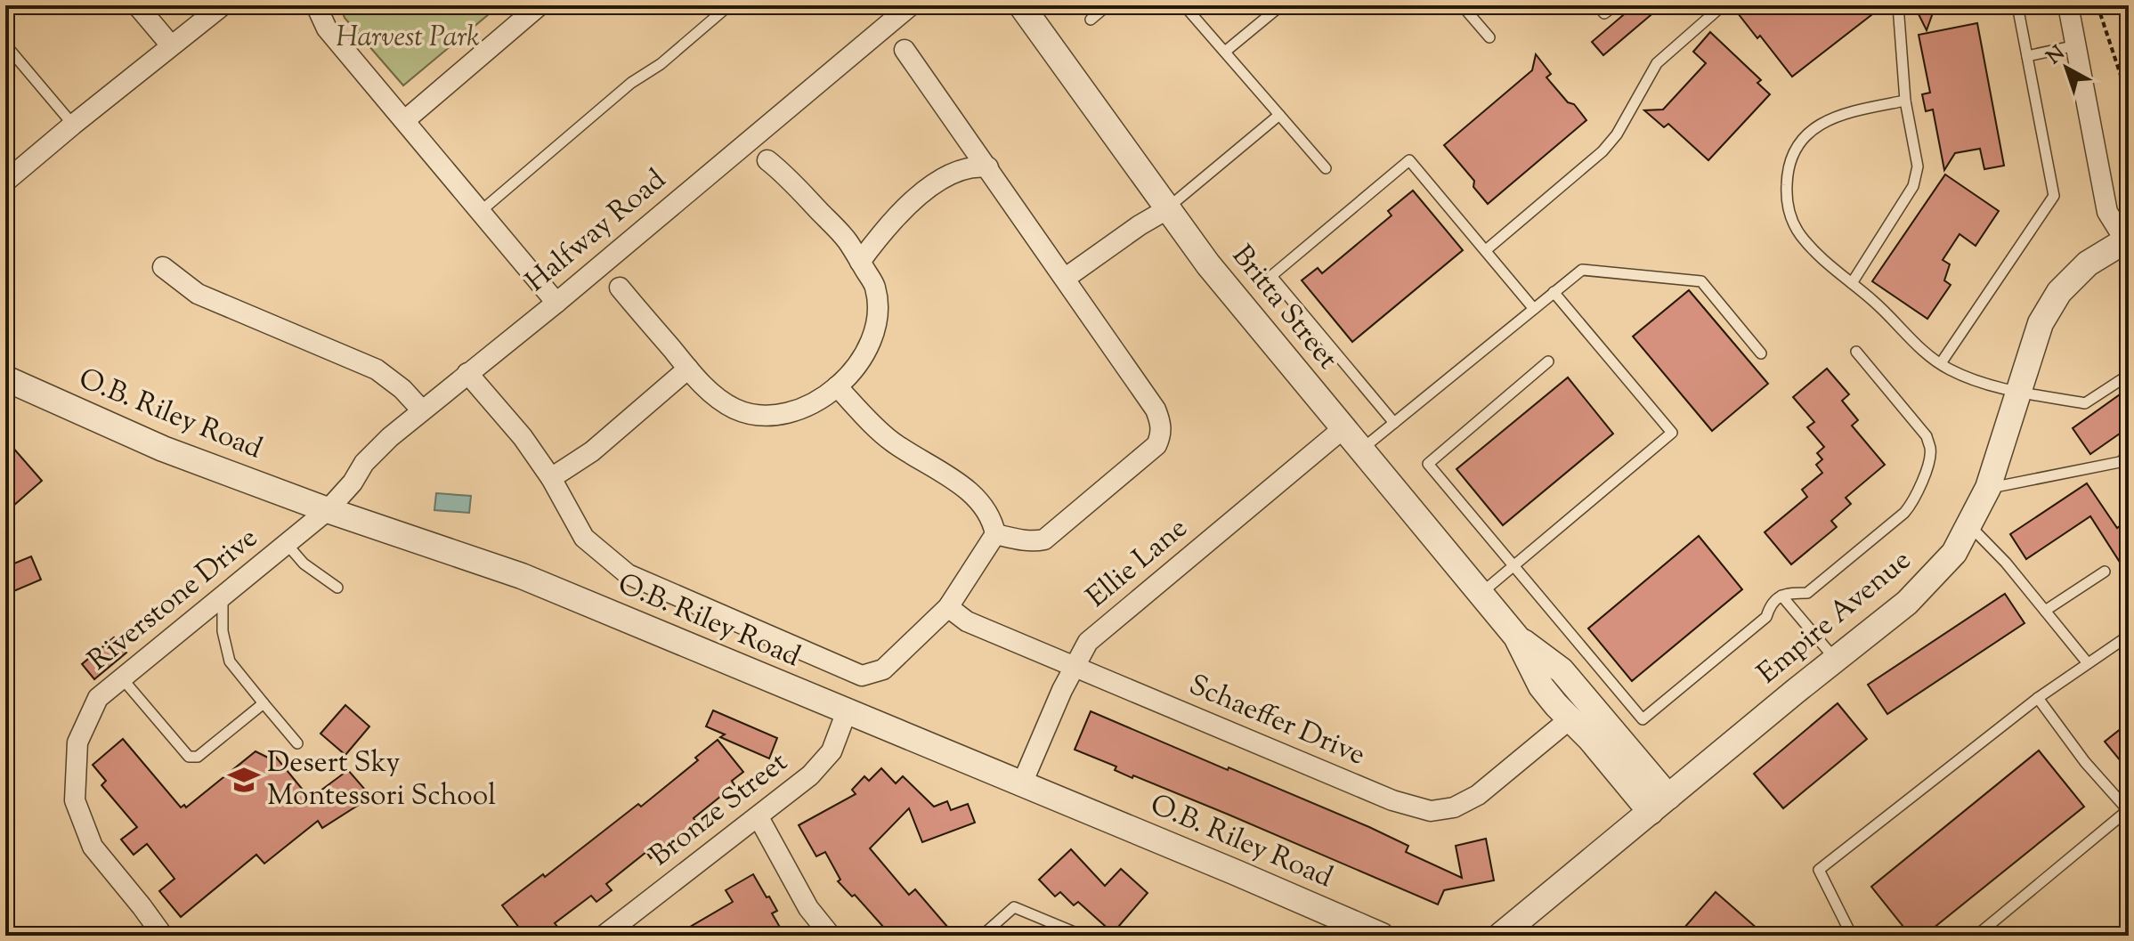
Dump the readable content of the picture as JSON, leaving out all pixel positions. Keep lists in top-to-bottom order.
{
  "streets": {
    "street": [
      "Halfway Road",
      "Britta Street",
      "O.B. Riley Road",
      "Ellie Lane",
      "Riverstone Drive",
      "Empire Avenue",
      "Schaeffer Drive",
      "Bronze Street"
    ]
  },
  "crossings": [
    ["Halfway Road", "O.B. Riley Road"],
    ["Halfway Road", "Riverstone Drive"],
    ["Britta Street", "Ellie Lane"],
    ["Britta Street", "Empire Avenue"],
    ["Britta Street", "Schaeffer Drive"],
    ["O.B. Riley Road", "Ellie Lane"],
    ["O.B. Riley Road", "Riverstone Drive"],
    ["O.B. Riley Road", "Bronze Street"],
    ["Ellie Lane", "Schaeffer Drive"]
  ],
  "parks": ["Harvest Park"],
  "places": {
    "school or university": ["Desert Sky Montessori School"]
  },
  "north": "top left"
}
